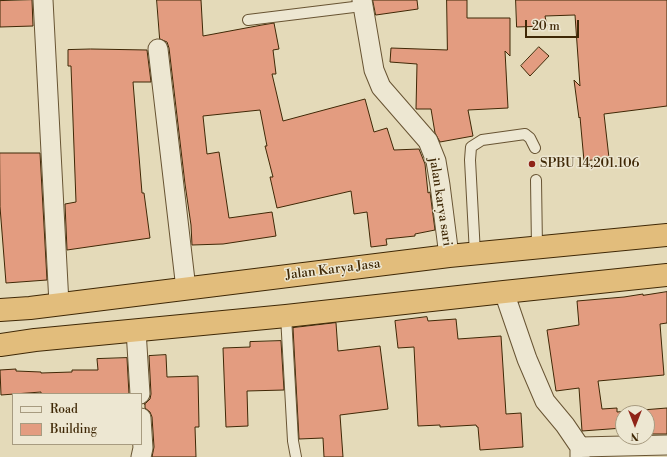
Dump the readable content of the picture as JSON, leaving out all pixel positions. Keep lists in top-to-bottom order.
{
  "streets": {
    "highway": ["Jalan Karya Jasa"],
    "street": ["jalan karya sari"]
  },
  "crossings": [
    ["jalan karya sari", "Jalan Karya Jasa"]
  ],
  "places": ["SPBU 14,201.106"],
  "legend": ["Road", "Building"],
  "scale_bar": "20 m",
  "north": "bottom"
}
